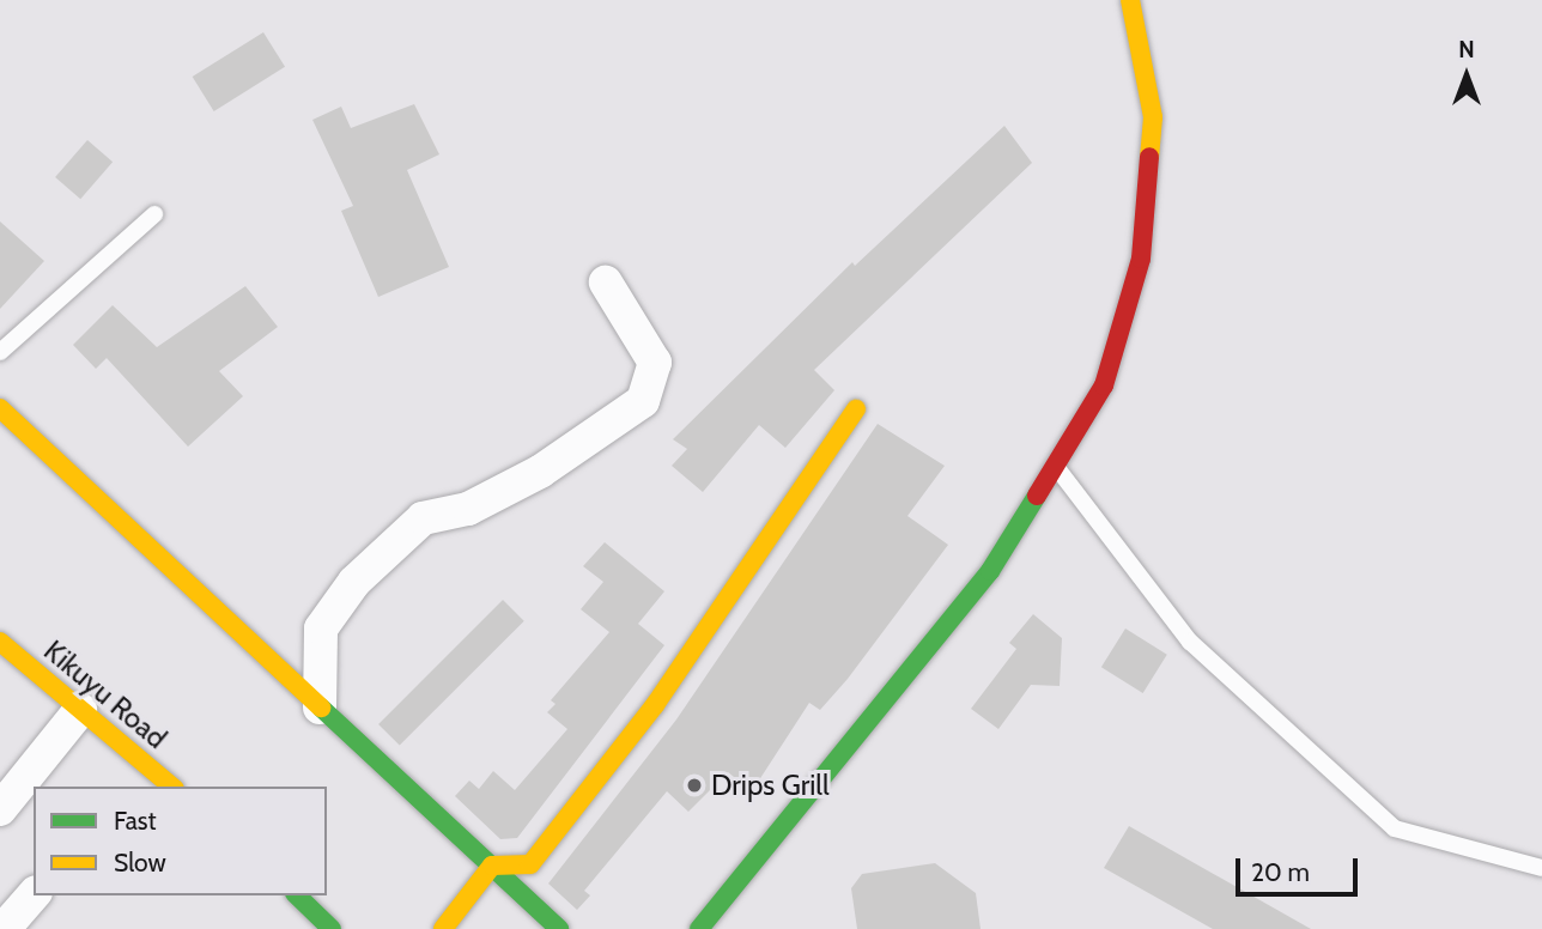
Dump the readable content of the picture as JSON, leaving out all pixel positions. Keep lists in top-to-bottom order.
{
  "streets": {
    "street": ["Kikuyu Road"]
  },
  "places": ["Drips Grill"],
  "legend": ["Fast", "Slow"],
  "scale_bar": "20 m",
  "north": "top"
}
